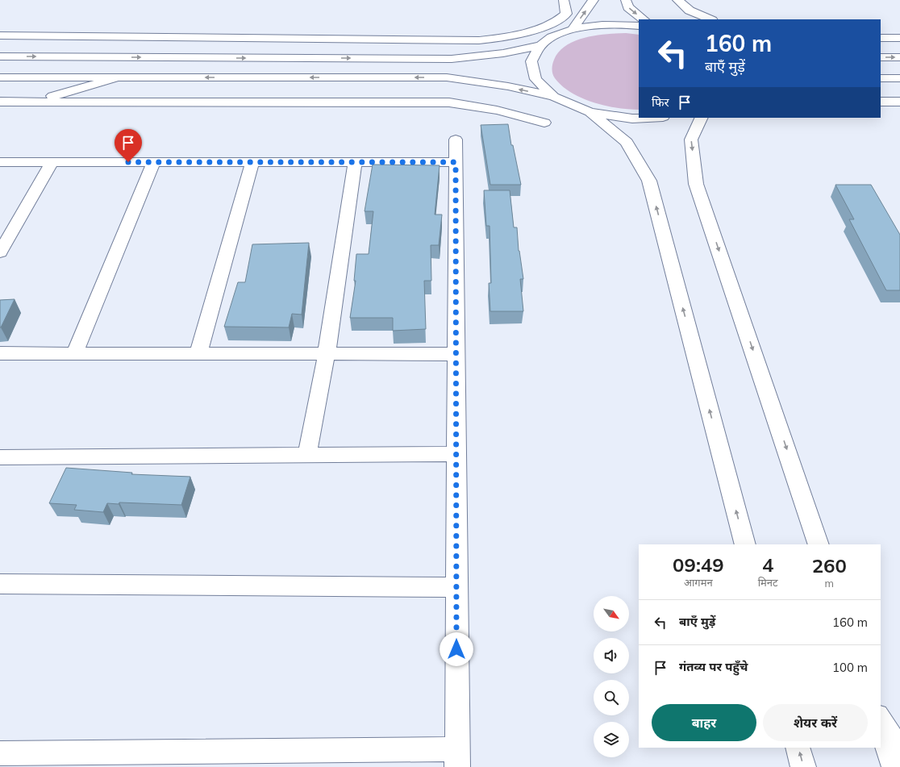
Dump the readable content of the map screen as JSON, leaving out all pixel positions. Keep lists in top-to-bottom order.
{
  "north": "bottom right",
  "page": {
    "turn": ["160 m", "बाएँ मुड़ें"],
    "then": "फिर",
    "eta": [
      "09:49",
      "आगमन",
      "4",
      "मिनट",
      "260",
      "m"
    ],
    "list": [
      {
        "name": "बाएँ मुड़ें",
        "value": "160 m"
      },
      {
        "name": "गंतव्य पर पहुँचे",
        "value": "100 m"
      }
    ],
    "buttons": ["बाहर", "शेयर करें"]
  }
}
